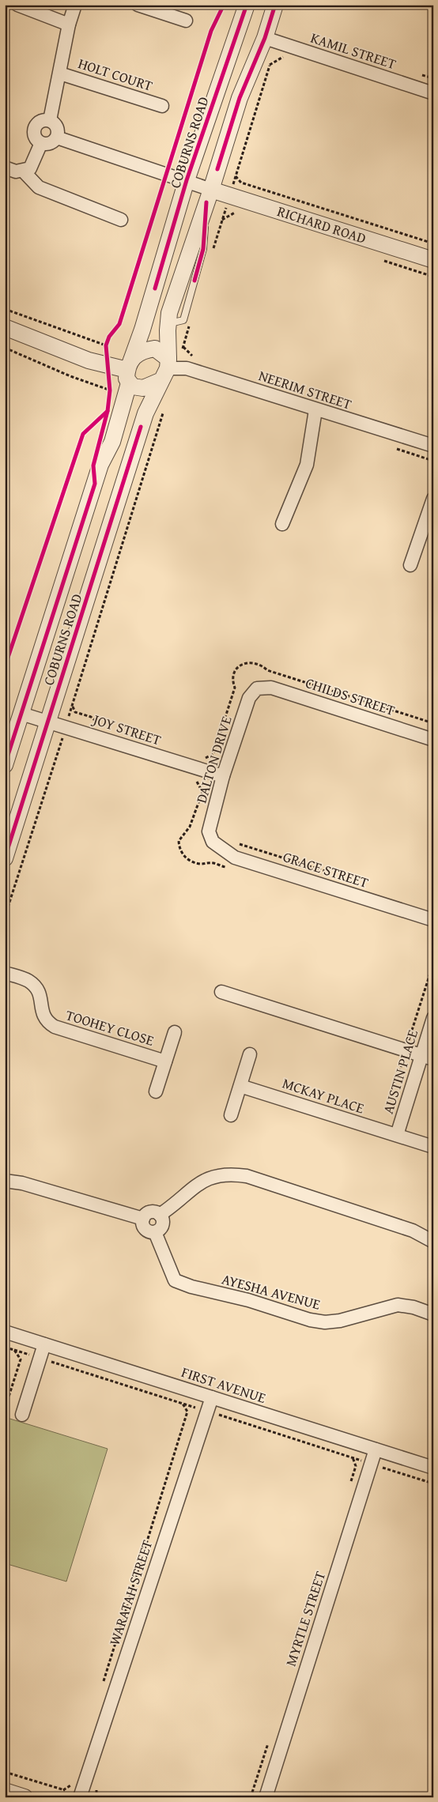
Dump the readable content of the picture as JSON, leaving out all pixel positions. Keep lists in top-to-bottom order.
{
  "streets": {
    "street": [
      "KAMIL STREET",
      "HOLT COURT",
      "COBURNS ROAD",
      "RICHARD ROAD",
      "NEERIM STREET",
      "CHILDS STREET",
      "JOY STREET",
      "DALTON DRIVE",
      "GRACE STREET",
      "TOOHEY CLOSE",
      "AUSTIN PLACE",
      "MCKAY PLACE",
      "AYESHA AVENUE",
      "FIRST AVENUE",
      "WARATAH STREET",
      "MYRTLE STREET"
    ]
  },
  "crossings": [
    ["KAMIL STREET", "COBURNS ROAD"],
    ["COBURNS ROAD", "RICHARD ROAD"],
    ["COBURNS ROAD", "NEERIM STREET"],
    ["COBURNS ROAD", "JOY STREET"],
    ["CHILDS STREET", "DALTON DRIVE"],
    ["JOY STREET", "DALTON DRIVE"],
    ["DALTON DRIVE", "GRACE STREET"],
    ["AUSTIN PLACE", "MCKAY PLACE"],
    ["FIRST AVENUE", "WARATAH STREET"],
    ["FIRST AVENUE", "MYRTLE STREET"]
  ]
}
